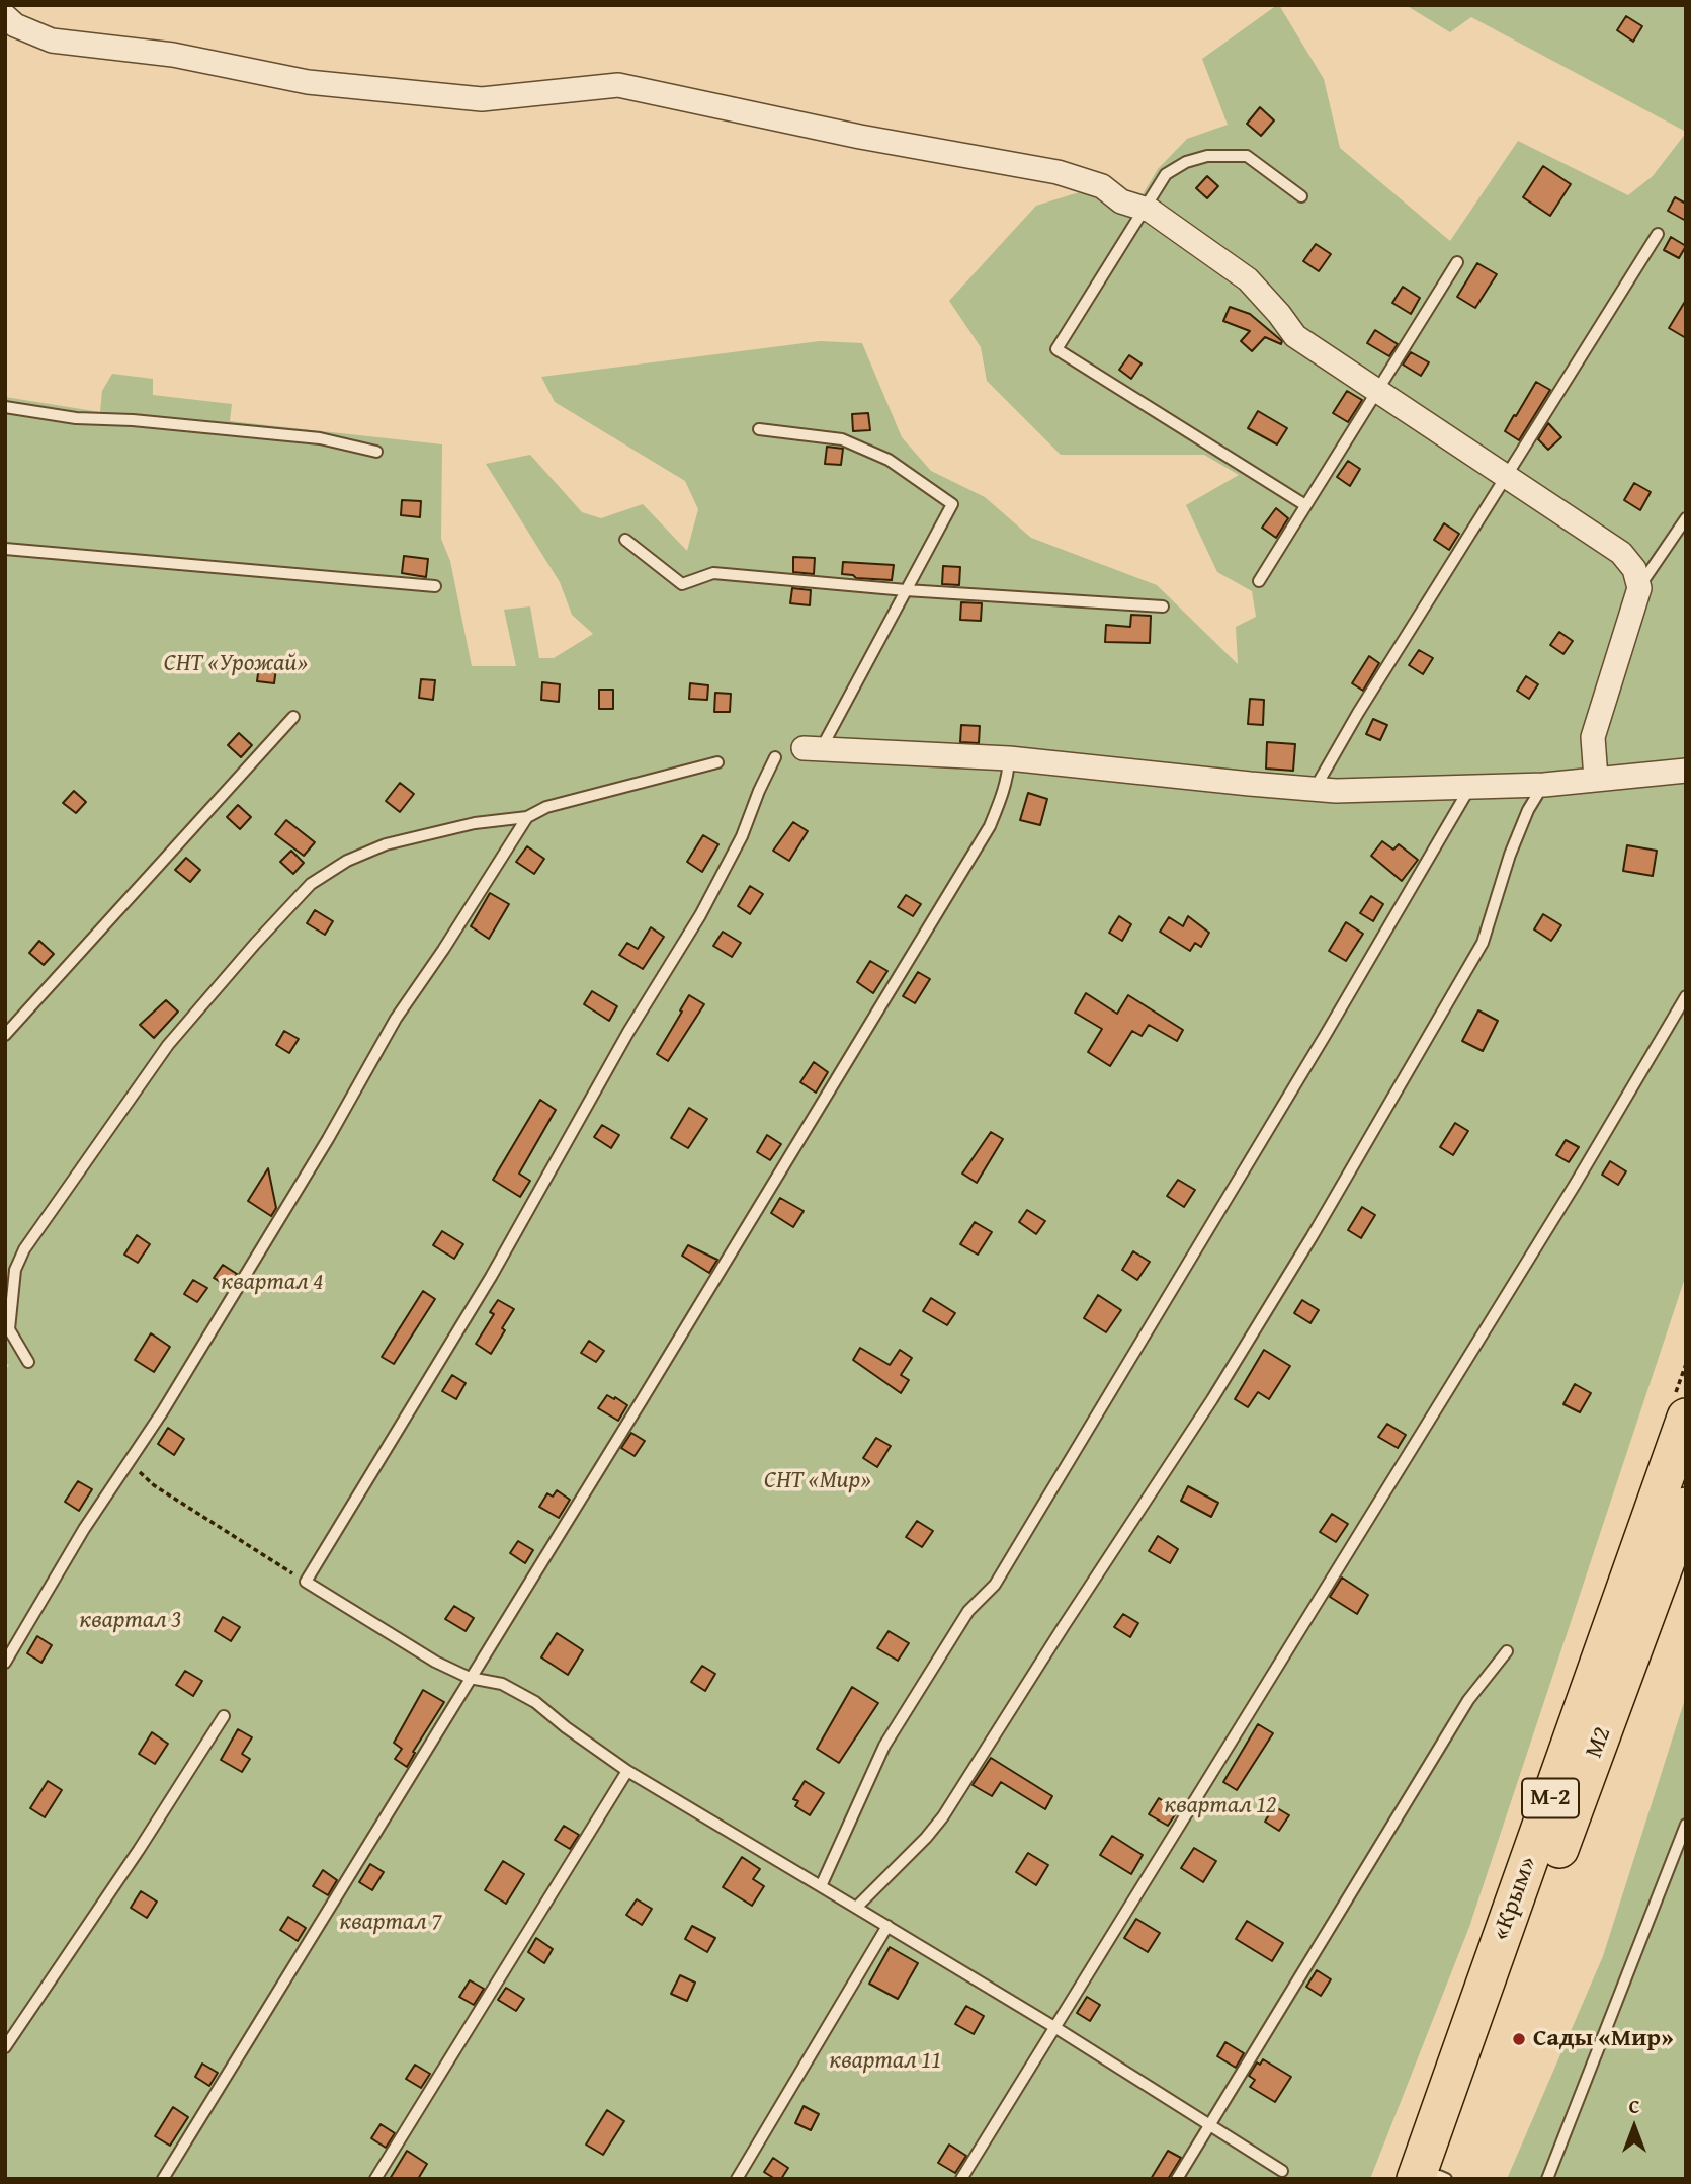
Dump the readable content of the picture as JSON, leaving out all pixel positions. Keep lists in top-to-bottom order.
{
  "streets": {
    "highway": ["М2", "М-2", "«Крым»"]
  },
  "crossings": [
    ["М2", "«Крым»"]
  ],
  "parks": [
    "СНТ «Урожай»",
    "квартал 4",
    "СНТ «Мир»",
    "квартал 3",
    "квартал 12",
    "квартал 7",
    "квартал 11"
  ],
  "places": ["Сады «Мир»"],
  "north": "top"
}
